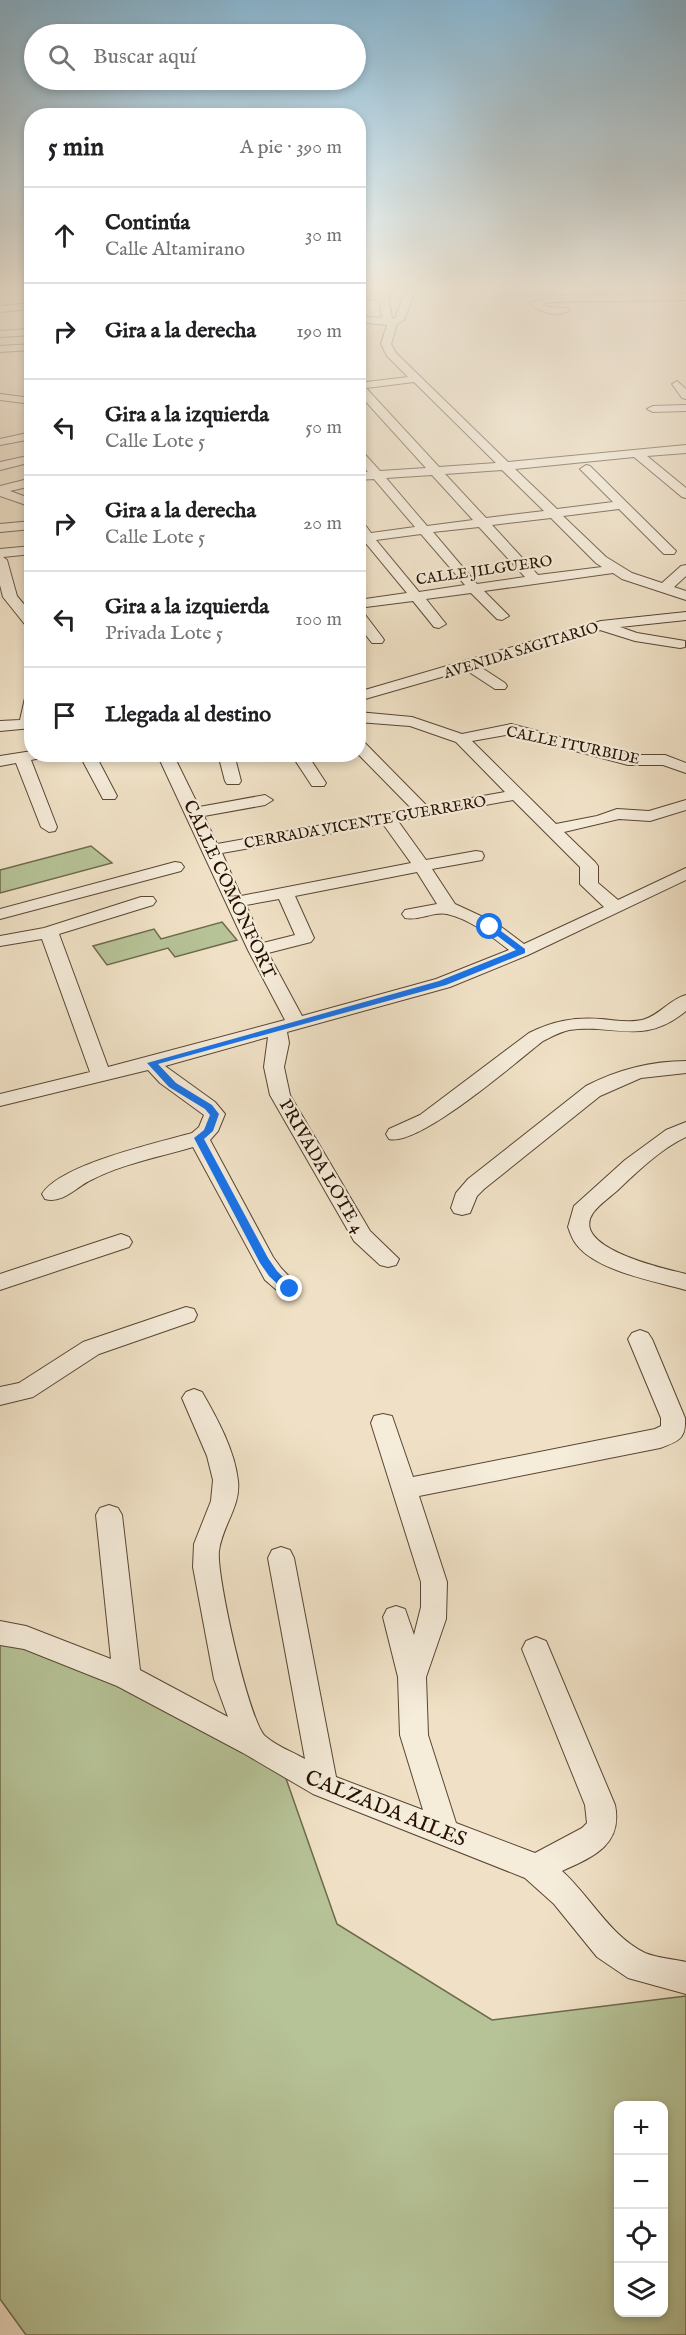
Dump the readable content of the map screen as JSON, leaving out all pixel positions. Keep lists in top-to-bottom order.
{
  "streets": {
    "street": [
      "CALLE JILGUERO",
      "AVENIDA SAGITARIO",
      "CALLE ITURBIDE",
      "CERRADA VICENTE GUERRERO",
      "CALLE COMONFORT",
      "PRIVADA LOTE 4",
      "CALZADA AILES"
    ]
  },
  "crossings": [
    ["CERRADA VICENTE GUERRERO", "CALLE COMONFORT"],
    ["CALLE COMONFORT", "PRIVADA LOTE 4"]
  ],
  "page": {
    "search": "Buscar aquí",
    "heading": ["5 min", "A pie · 390 m"],
    "list": [
      ["Continúa", "Calle Altamirano", "30 m"],
      ["Gira a la derecha", "190 m"],
      ["Gira a la izquierda", "Calle Lote 5", "50 m"],
      ["Gira a la derecha", "Calle Lote 5", "20 m"],
      ["Gira a la izquierda", "Privada Lote 5", "100 m"],
      "Llegada al destino"
    ],
    "map_buttons": ["+", "−"]
  }
}
